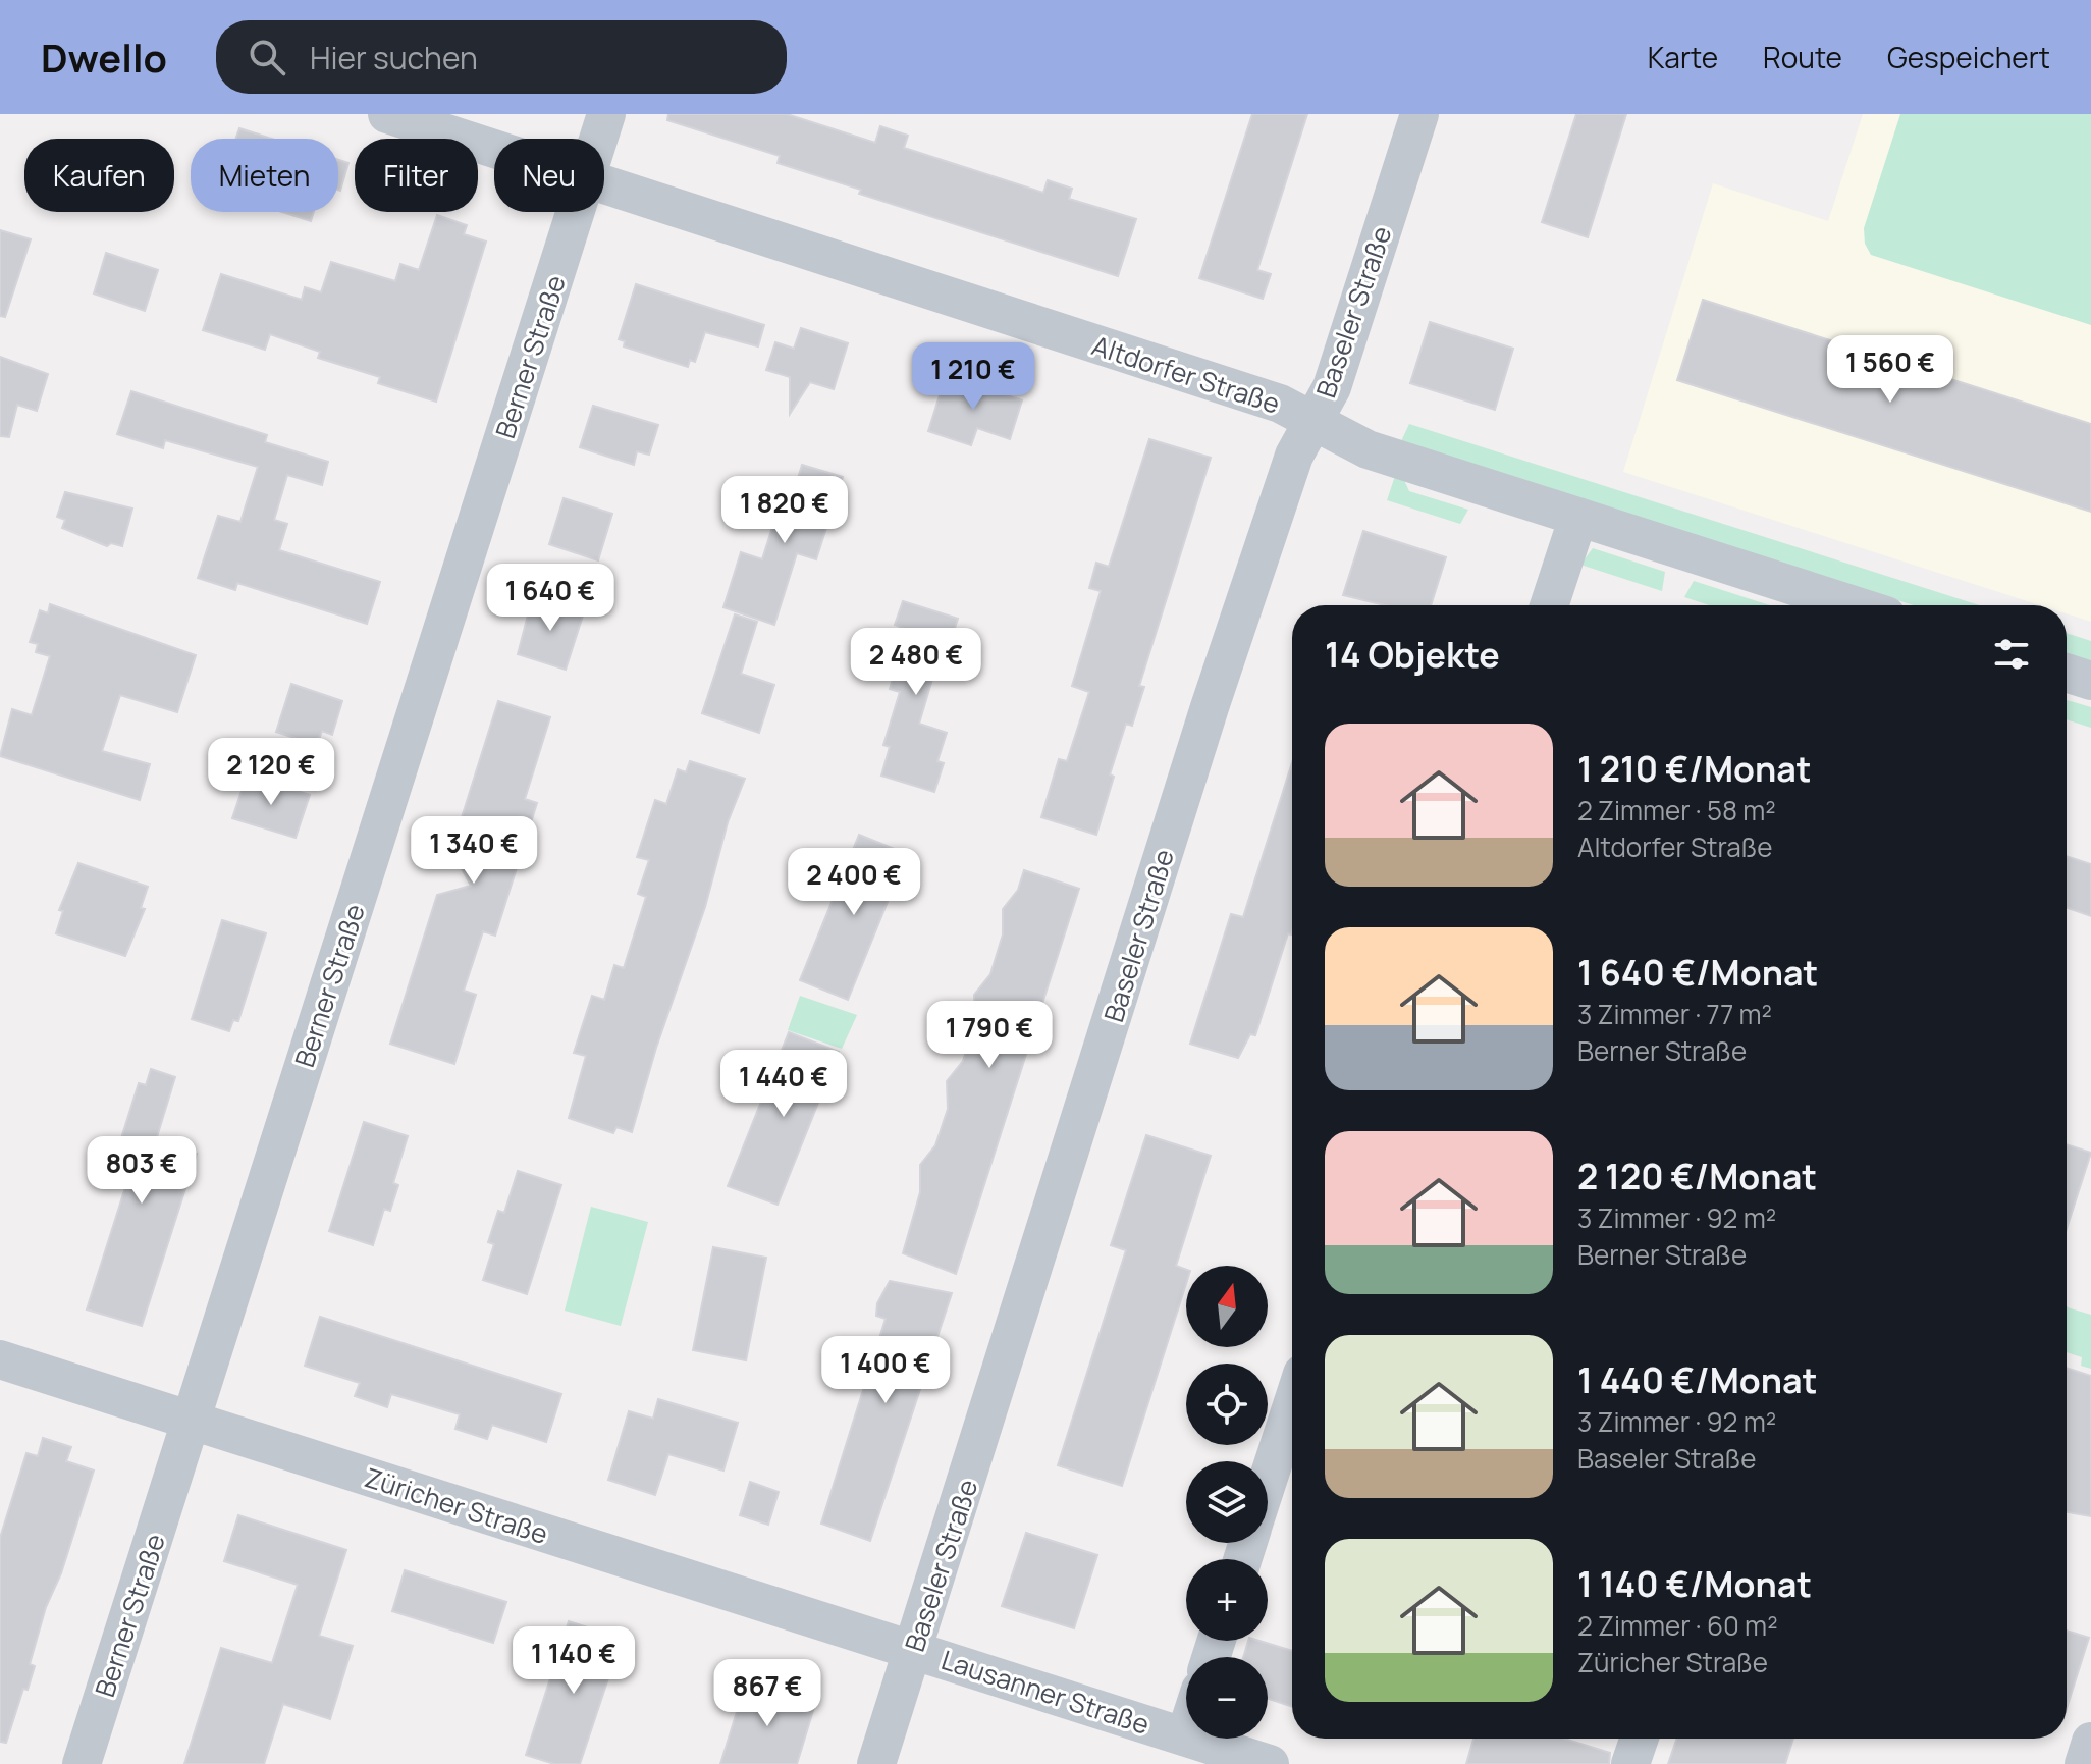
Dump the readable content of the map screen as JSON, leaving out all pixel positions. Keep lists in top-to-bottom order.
{
  "streets": {
    "street": [
      "Baseler Straße",
      "Berner Straße",
      "Altdorfer Straße",
      "Züricher Straße",
      "Lausanner Straße"
    ]
  },
  "crossings": [
    ["Baseler Straße", "Altdorfer Straße"],
    ["Baseler Straße", "Züricher Straße"],
    ["Baseler Straße", "Lausanner Straße"],
    ["Berner Straße", "Züricher Straße"],
    ["Züricher Straße", "Lausanner Straße"]
  ],
  "north": "top",
  "page": {
    "header": "Dwello",
    "search": "Hier suchen",
    "nav": ["Karte", "Route", "Gespeichert"],
    "chip": [
      "Kaufen",
      "Mieten",
      "Filter",
      "Neu"
    ],
    "price": [
      "1 560 €",
      "1 210 €",
      "1 820 €",
      "1 640 €",
      "2 480 €",
      "2 120 €",
      "1 340 €",
      "2 400 €",
      "1 790 €",
      "1 440 €",
      "803 €",
      "1 400 €",
      "1 140 €",
      "867 €"
    ],
    "heading": "14 Objekte",
    "list": [
      {
        "name": "1 210 €/Monat",
        "note": "2 Zimmer · 58 m² · Altdorfer Straße"
      },
      {
        "name": "1 640 €/Monat",
        "note": "3 Zimmer · 77 m² · Berner Straße"
      },
      {
        "name": "2 120 €/Monat",
        "note": "3 Zimmer · 92 m² · Berner Straße"
      },
      {
        "name": "1 440 €/Monat",
        "note": "3 Zimmer · 92 m² · Baseler Straße"
      },
      {
        "name": "1 140 €/Monat",
        "note": "2 Zimmer · 60 m² · Züricher Straße"
      }
    ],
    "map_buttons": ["+", "−"]
  }
}
